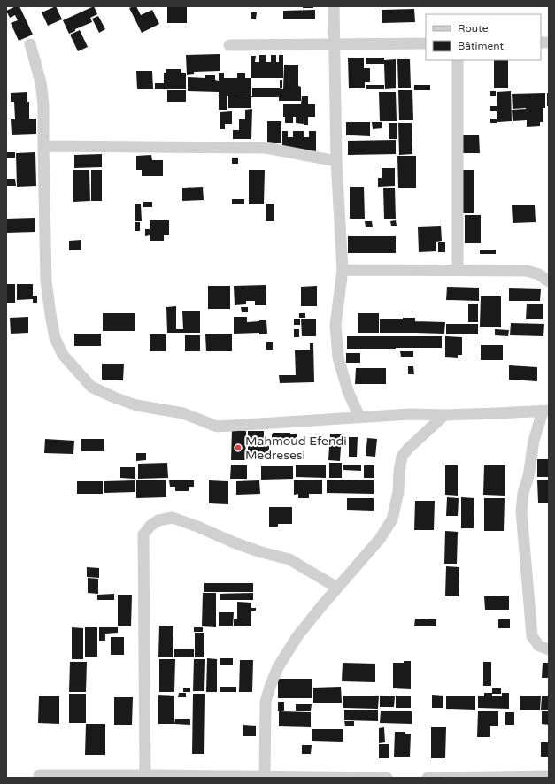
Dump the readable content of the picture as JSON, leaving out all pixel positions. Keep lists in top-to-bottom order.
{
  "places": ["Mahmoud Efendi Medresesi"],
  "legend": ["Route", "Bâtiment"]
}
